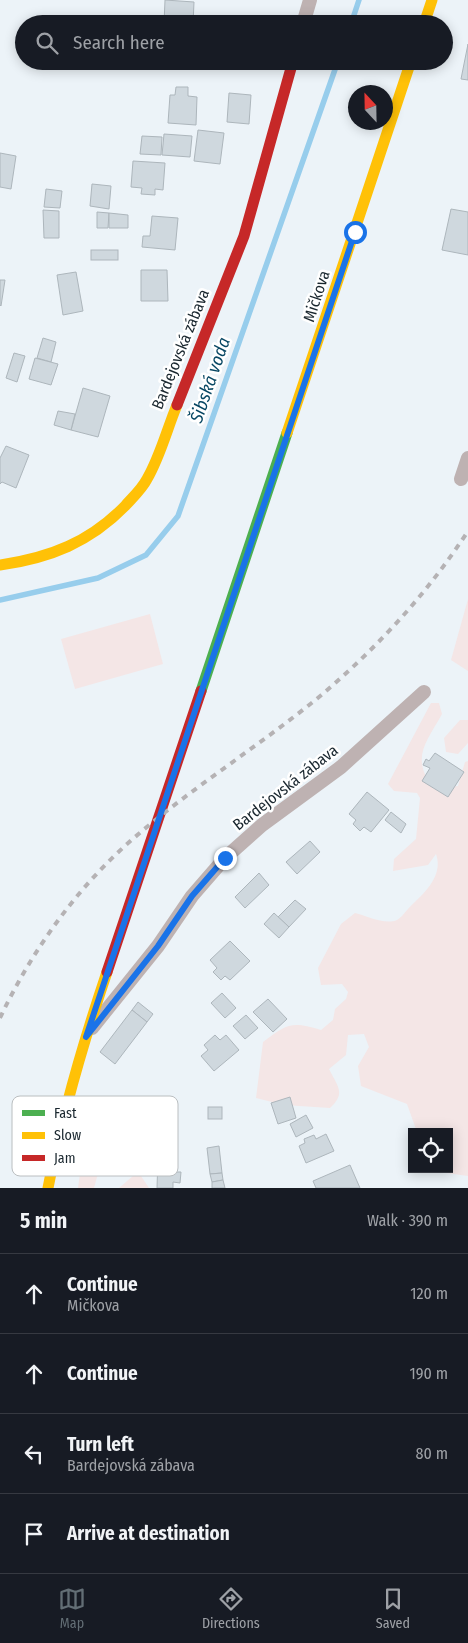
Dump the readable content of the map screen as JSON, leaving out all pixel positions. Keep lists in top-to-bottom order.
{
  "streets": {
    "main road": ["Mičkova", "Bardejovská zábava"]
  },
  "crossings": [
    ["Mičkova", "Bardejovská zábava"]
  ],
  "water": ["Šibská voda"],
  "legend": ["Fast", "Slow", "Jam"],
  "north": "top",
  "page": {
    "search": "Search here",
    "heading": ["5 min", "Walk · 390 m"],
    "list": [
      ["Continue", "Mičkova", "120 m"],
      ["Continue", "190 m"],
      ["Turn left", "Bardejovská zábava", "80 m"],
      "Arrive at destination"
    ],
    "nav": ["Map", "Directions", "Saved"]
  }
}
